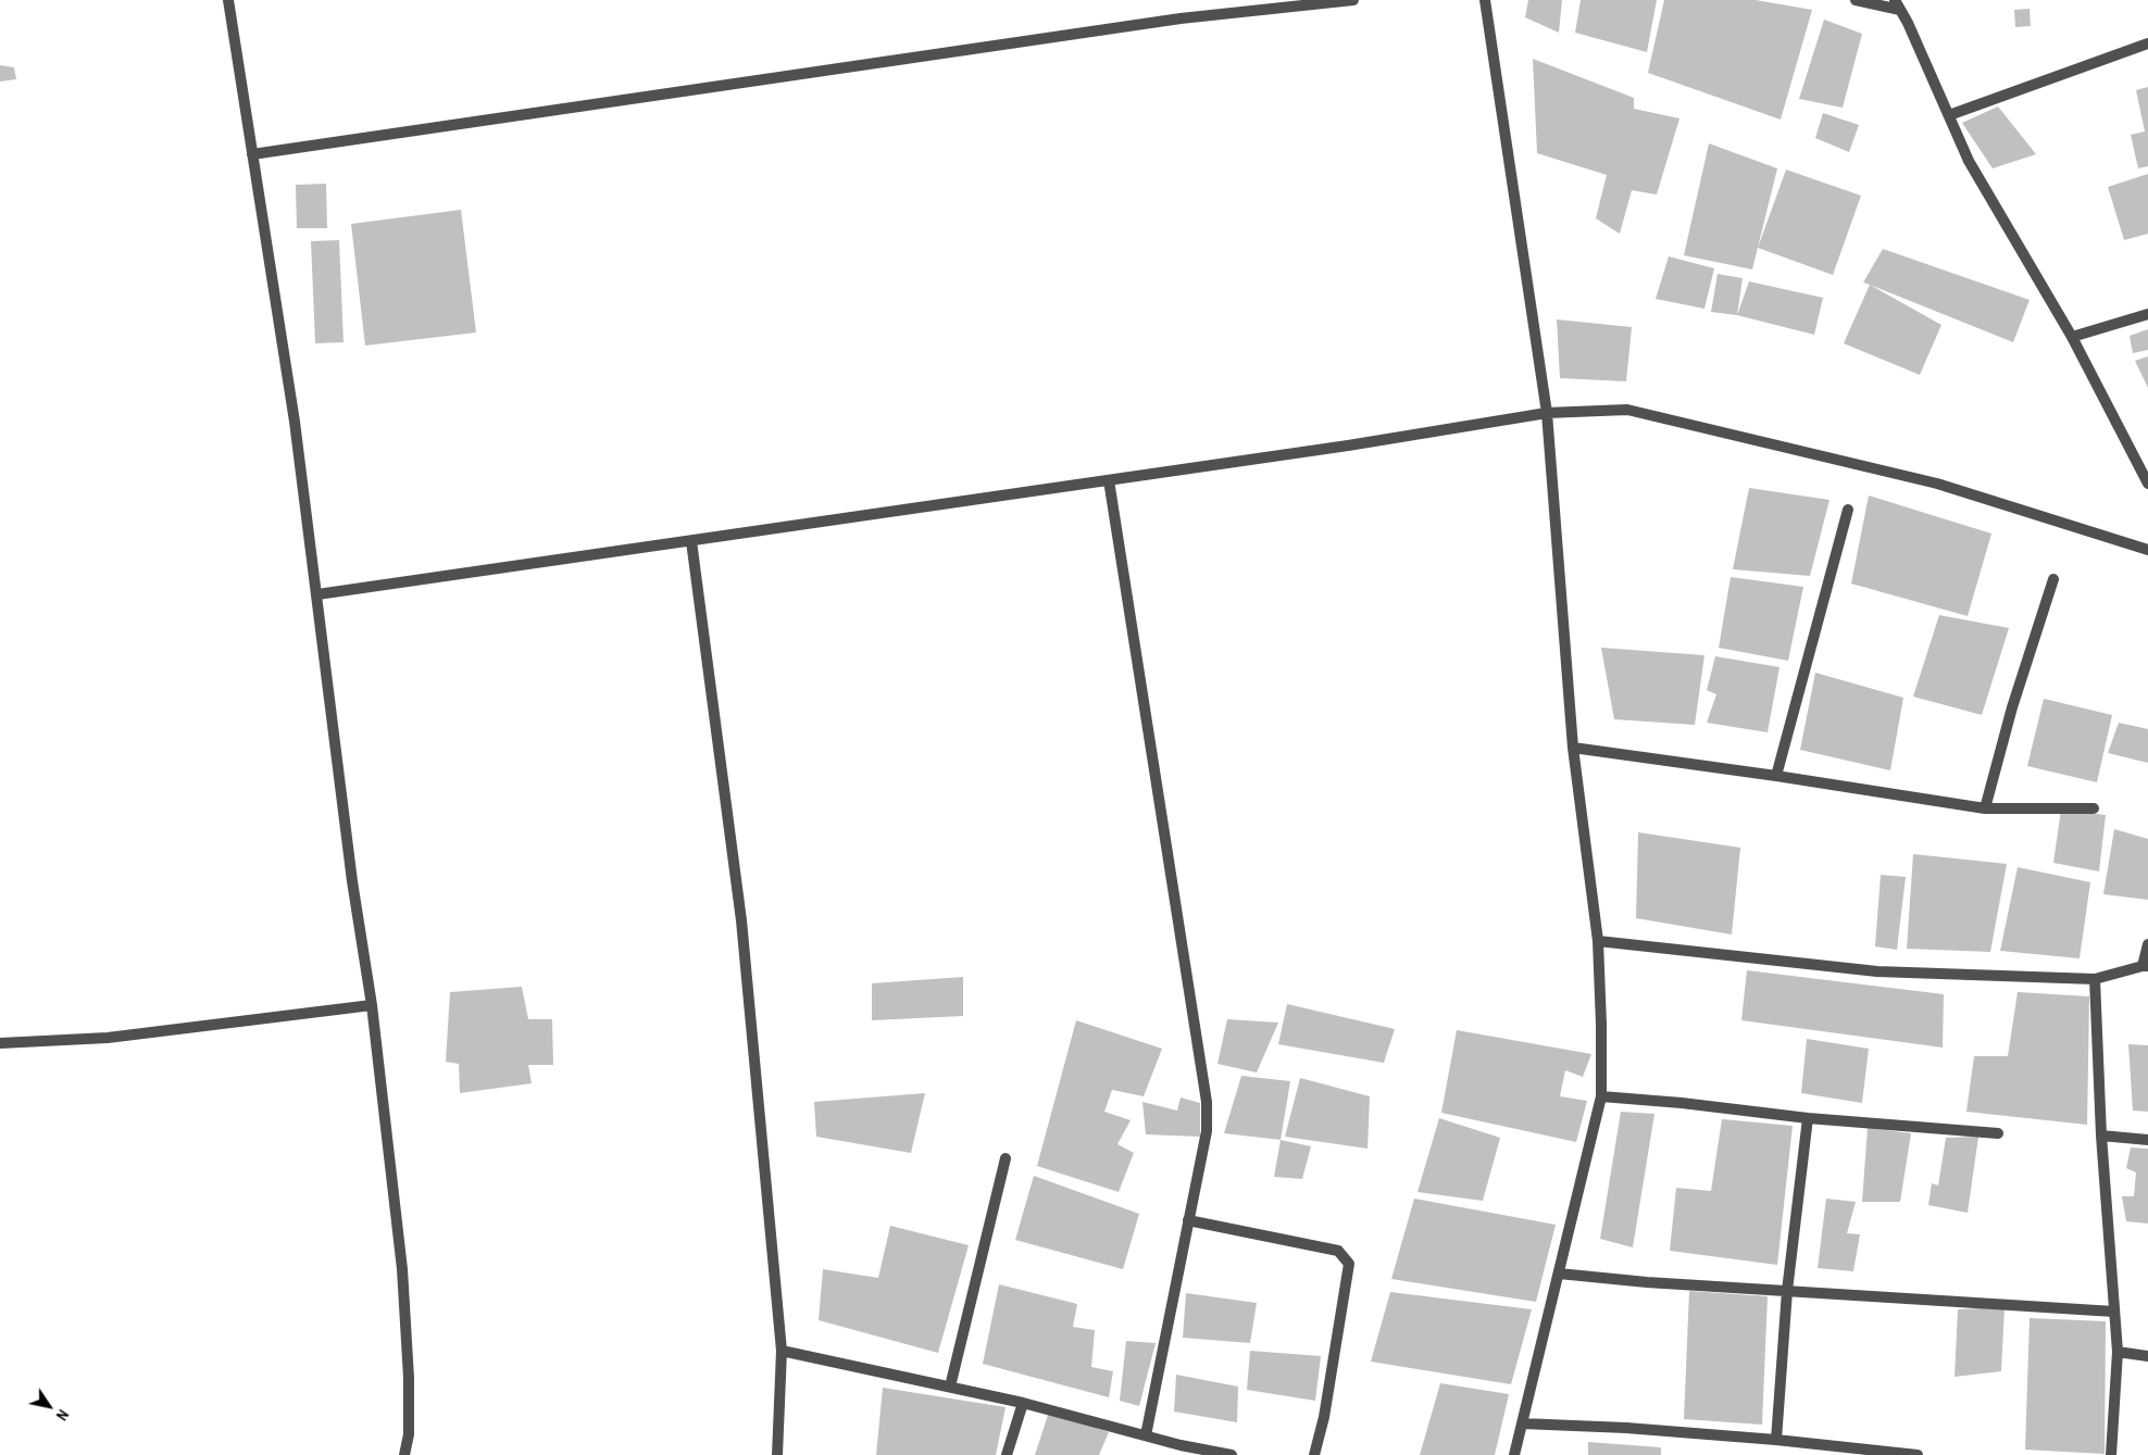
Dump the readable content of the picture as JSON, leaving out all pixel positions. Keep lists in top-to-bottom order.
{
  "north": "bottom right"
}
